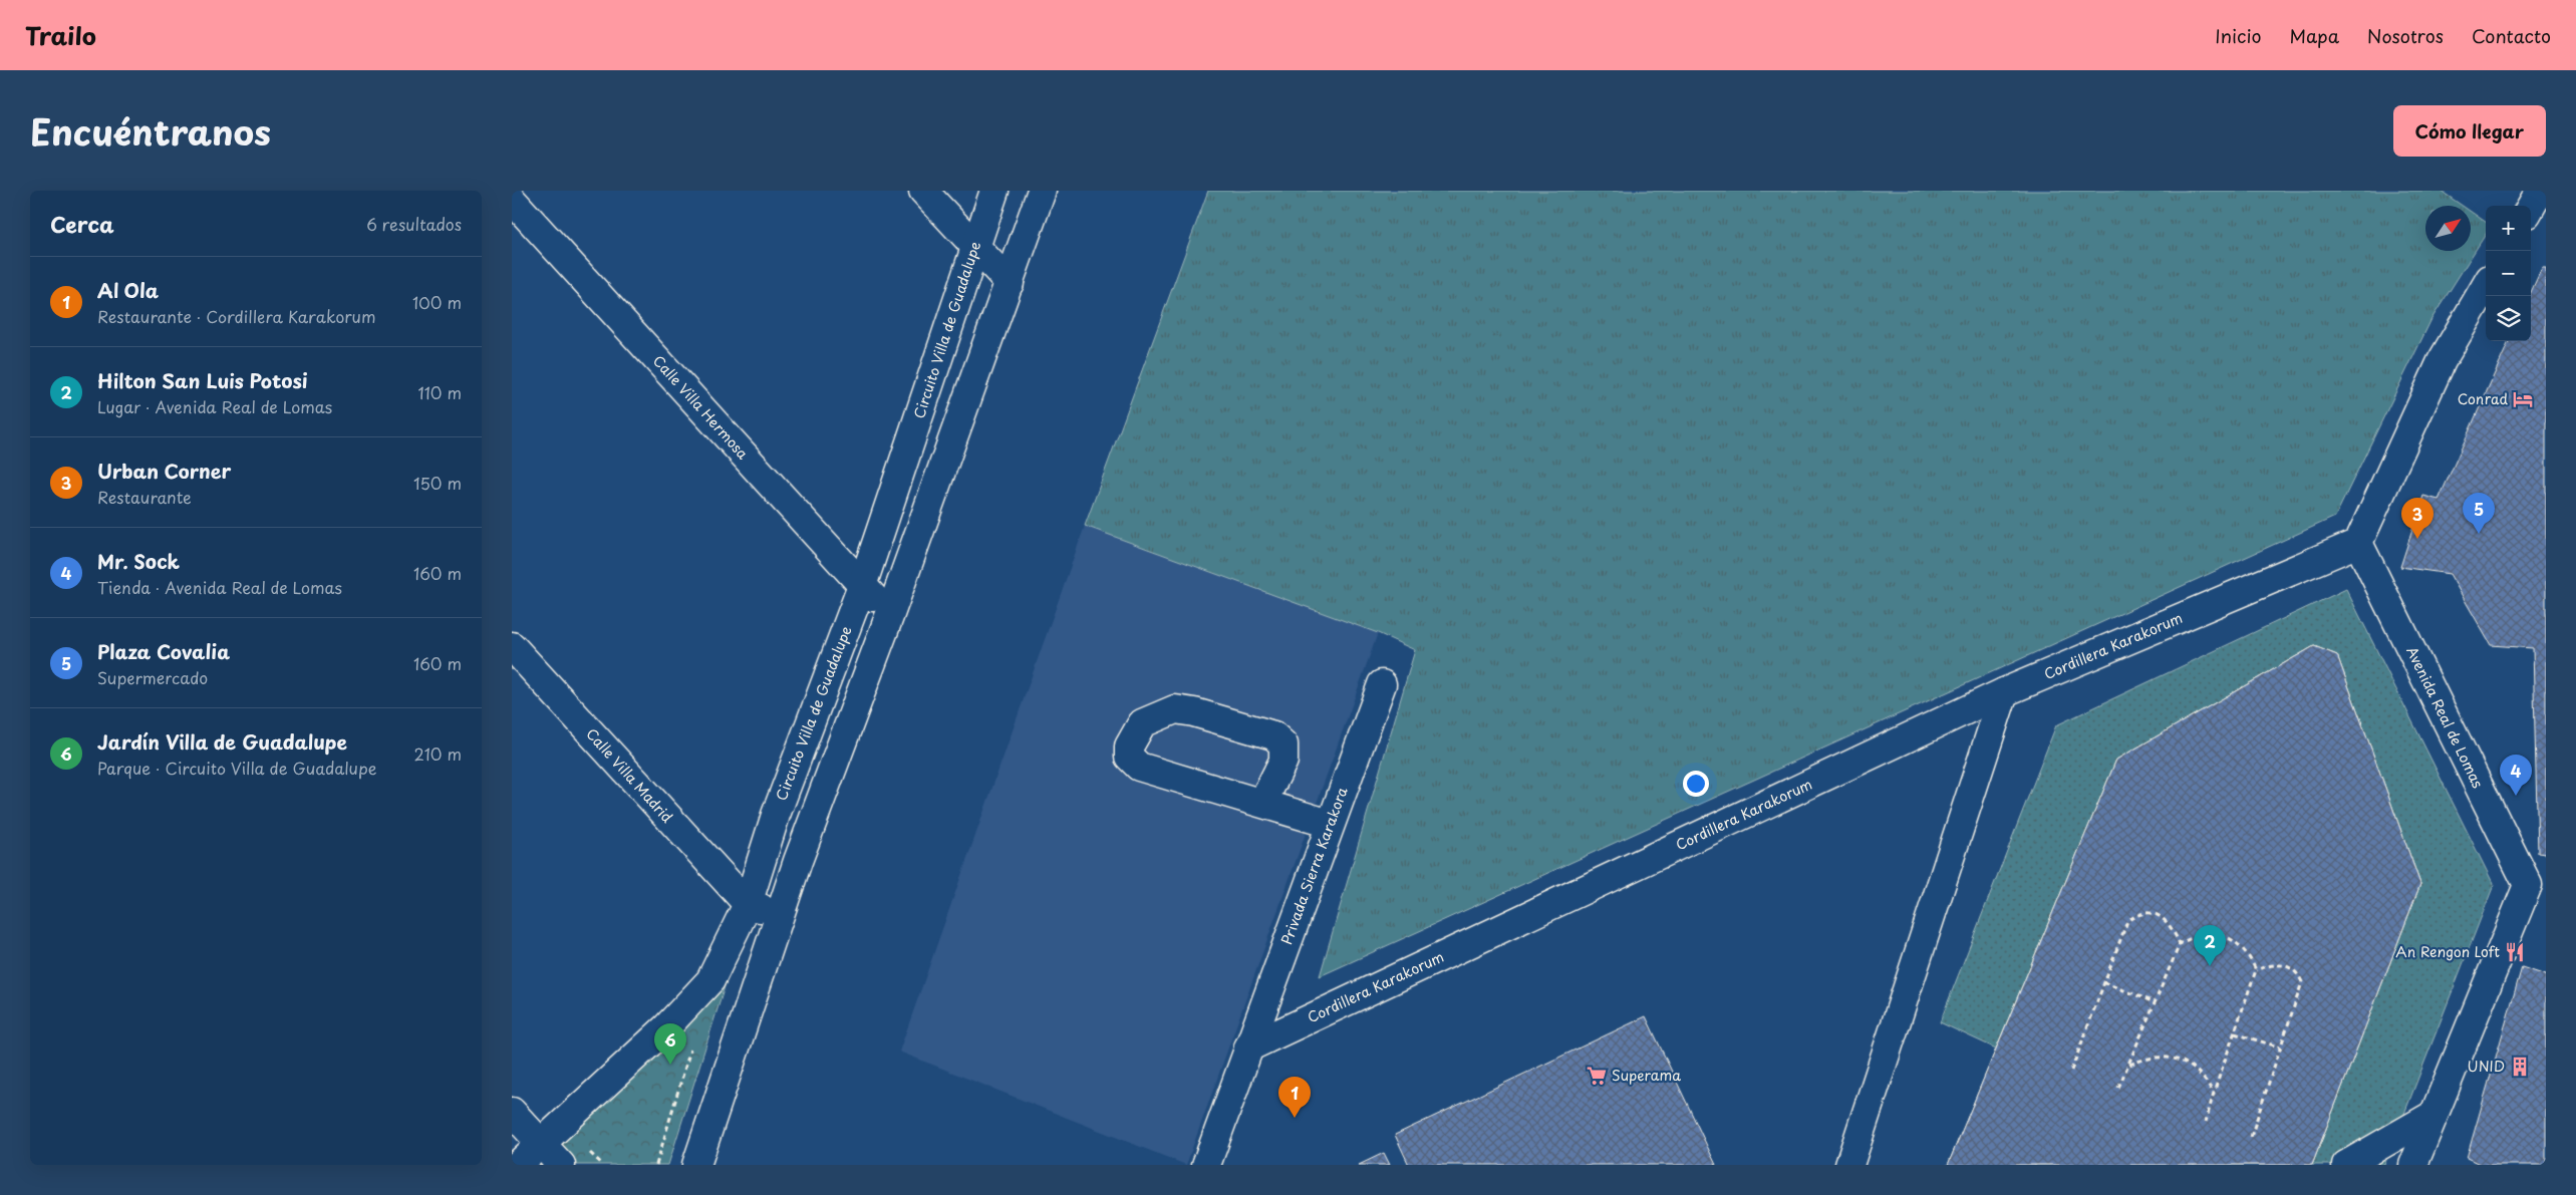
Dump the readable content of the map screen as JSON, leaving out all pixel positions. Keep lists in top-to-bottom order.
{
  "streets": {
    "street": [
      "Circuito Villa de Guadalupe",
      "Calle Villa Hermosa",
      "Cordillera Karakorum",
      "Avenida Real de Lomas",
      "Calle Villa Madrid",
      "Privada Sierra Karakora"
    ]
  },
  "crossings": [
    ["Circuito Villa de Guadalupe", "Calle Villa Hermosa"],
    ["Circuito Villa de Guadalupe", "Calle Villa Madrid"],
    ["Cordillera Karakorum", "Avenida Real de Lomas"],
    ["Cordillera Karakorum", "Privada Sierra Karakora"]
  ],
  "places": {
    "hotel": ["Conrad"],
    "restaurant": ["An Rengon Loft"],
    "building": ["UNID"],
    "supermarket": ["Superama"]
  },
  "north": "top right",
  "page": {
    "header": "Trailo",
    "nav": [
      "Inicio",
      "Mapa",
      "Nosotros",
      "Contacto"
    ],
    "title": "Encuéntranos",
    "buttons": "Cómo llegar",
    "heading": ["Cerca", "6 resultados"],
    "map_buttons": ["+", "−"],
    "list": [
      {
        "mark": "1",
        "name": "Al Ola",
        "note": "Restaurante · Cordillera Karakorum",
        "value": "100 m"
      },
      {
        "mark": "2",
        "name": "Hilton San Luis Potosi",
        "note": "Lugar · Avenida Real de Lomas",
        "value": "110 m"
      },
      {
        "mark": "3",
        "name": "Urban Corner",
        "note": "Restaurante",
        "value": "150 m"
      },
      {
        "mark": "4",
        "name": "Mr. Sock",
        "note": "Tienda · Avenida Real de Lomas",
        "value": "160 m"
      },
      {
        "mark": "5",
        "name": "Plaza Covalia",
        "note": "Supermercado",
        "value": "160 m"
      },
      {
        "mark": "6",
        "name": "Jardín Villa de Guadalupe",
        "note": "Parque · Circuito Villa de Guadalupe",
        "value": "210 m"
      }
    ],
    "pins": [
      "5",
      "3",
      "4",
      "2",
      "6",
      "1"
    ]
  }
}
